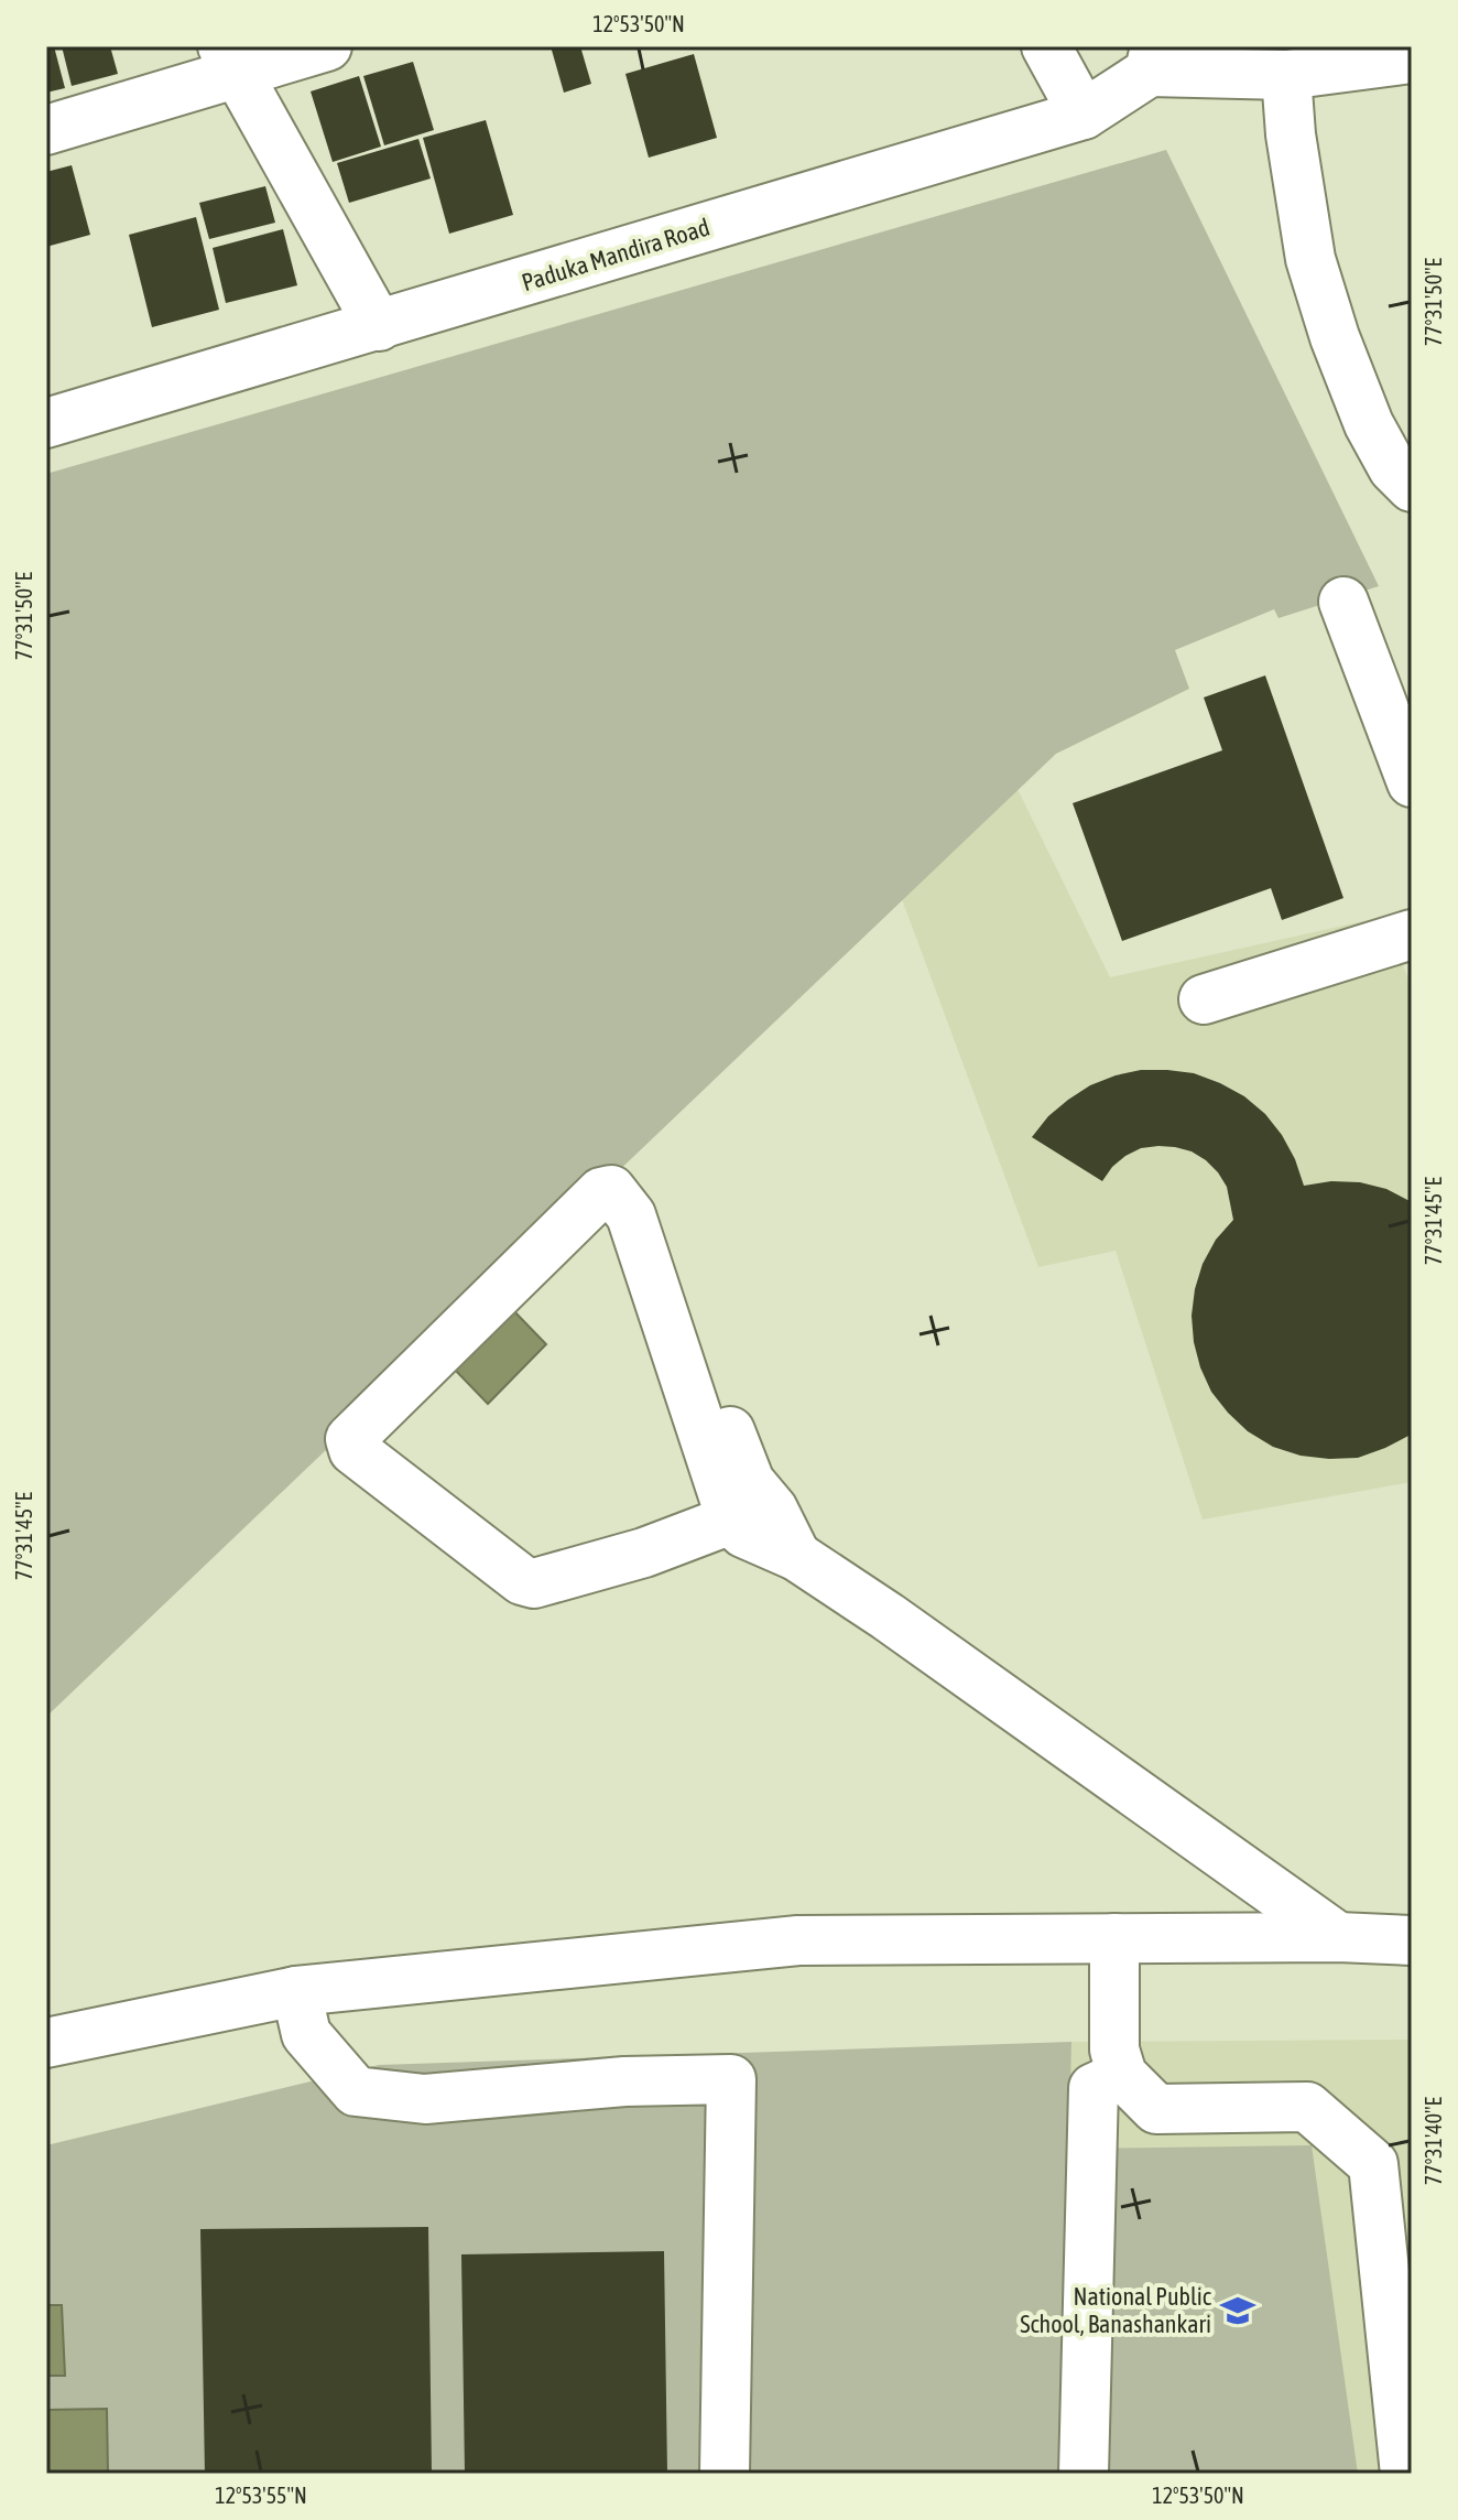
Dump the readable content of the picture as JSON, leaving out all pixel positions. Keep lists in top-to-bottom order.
{
  "streets": {
    "street": ["Paduka Mandira Road"]
  },
  "places": {
    "school or university": ["National Public School, Banashankari"]
  },
  "coordinates": [
    "12°53'50\"N",
    "77°31'50\"E",
    "77°31'45\"E",
    "77°31'40\"E",
    "12°53'55\"N"
  ]
}
